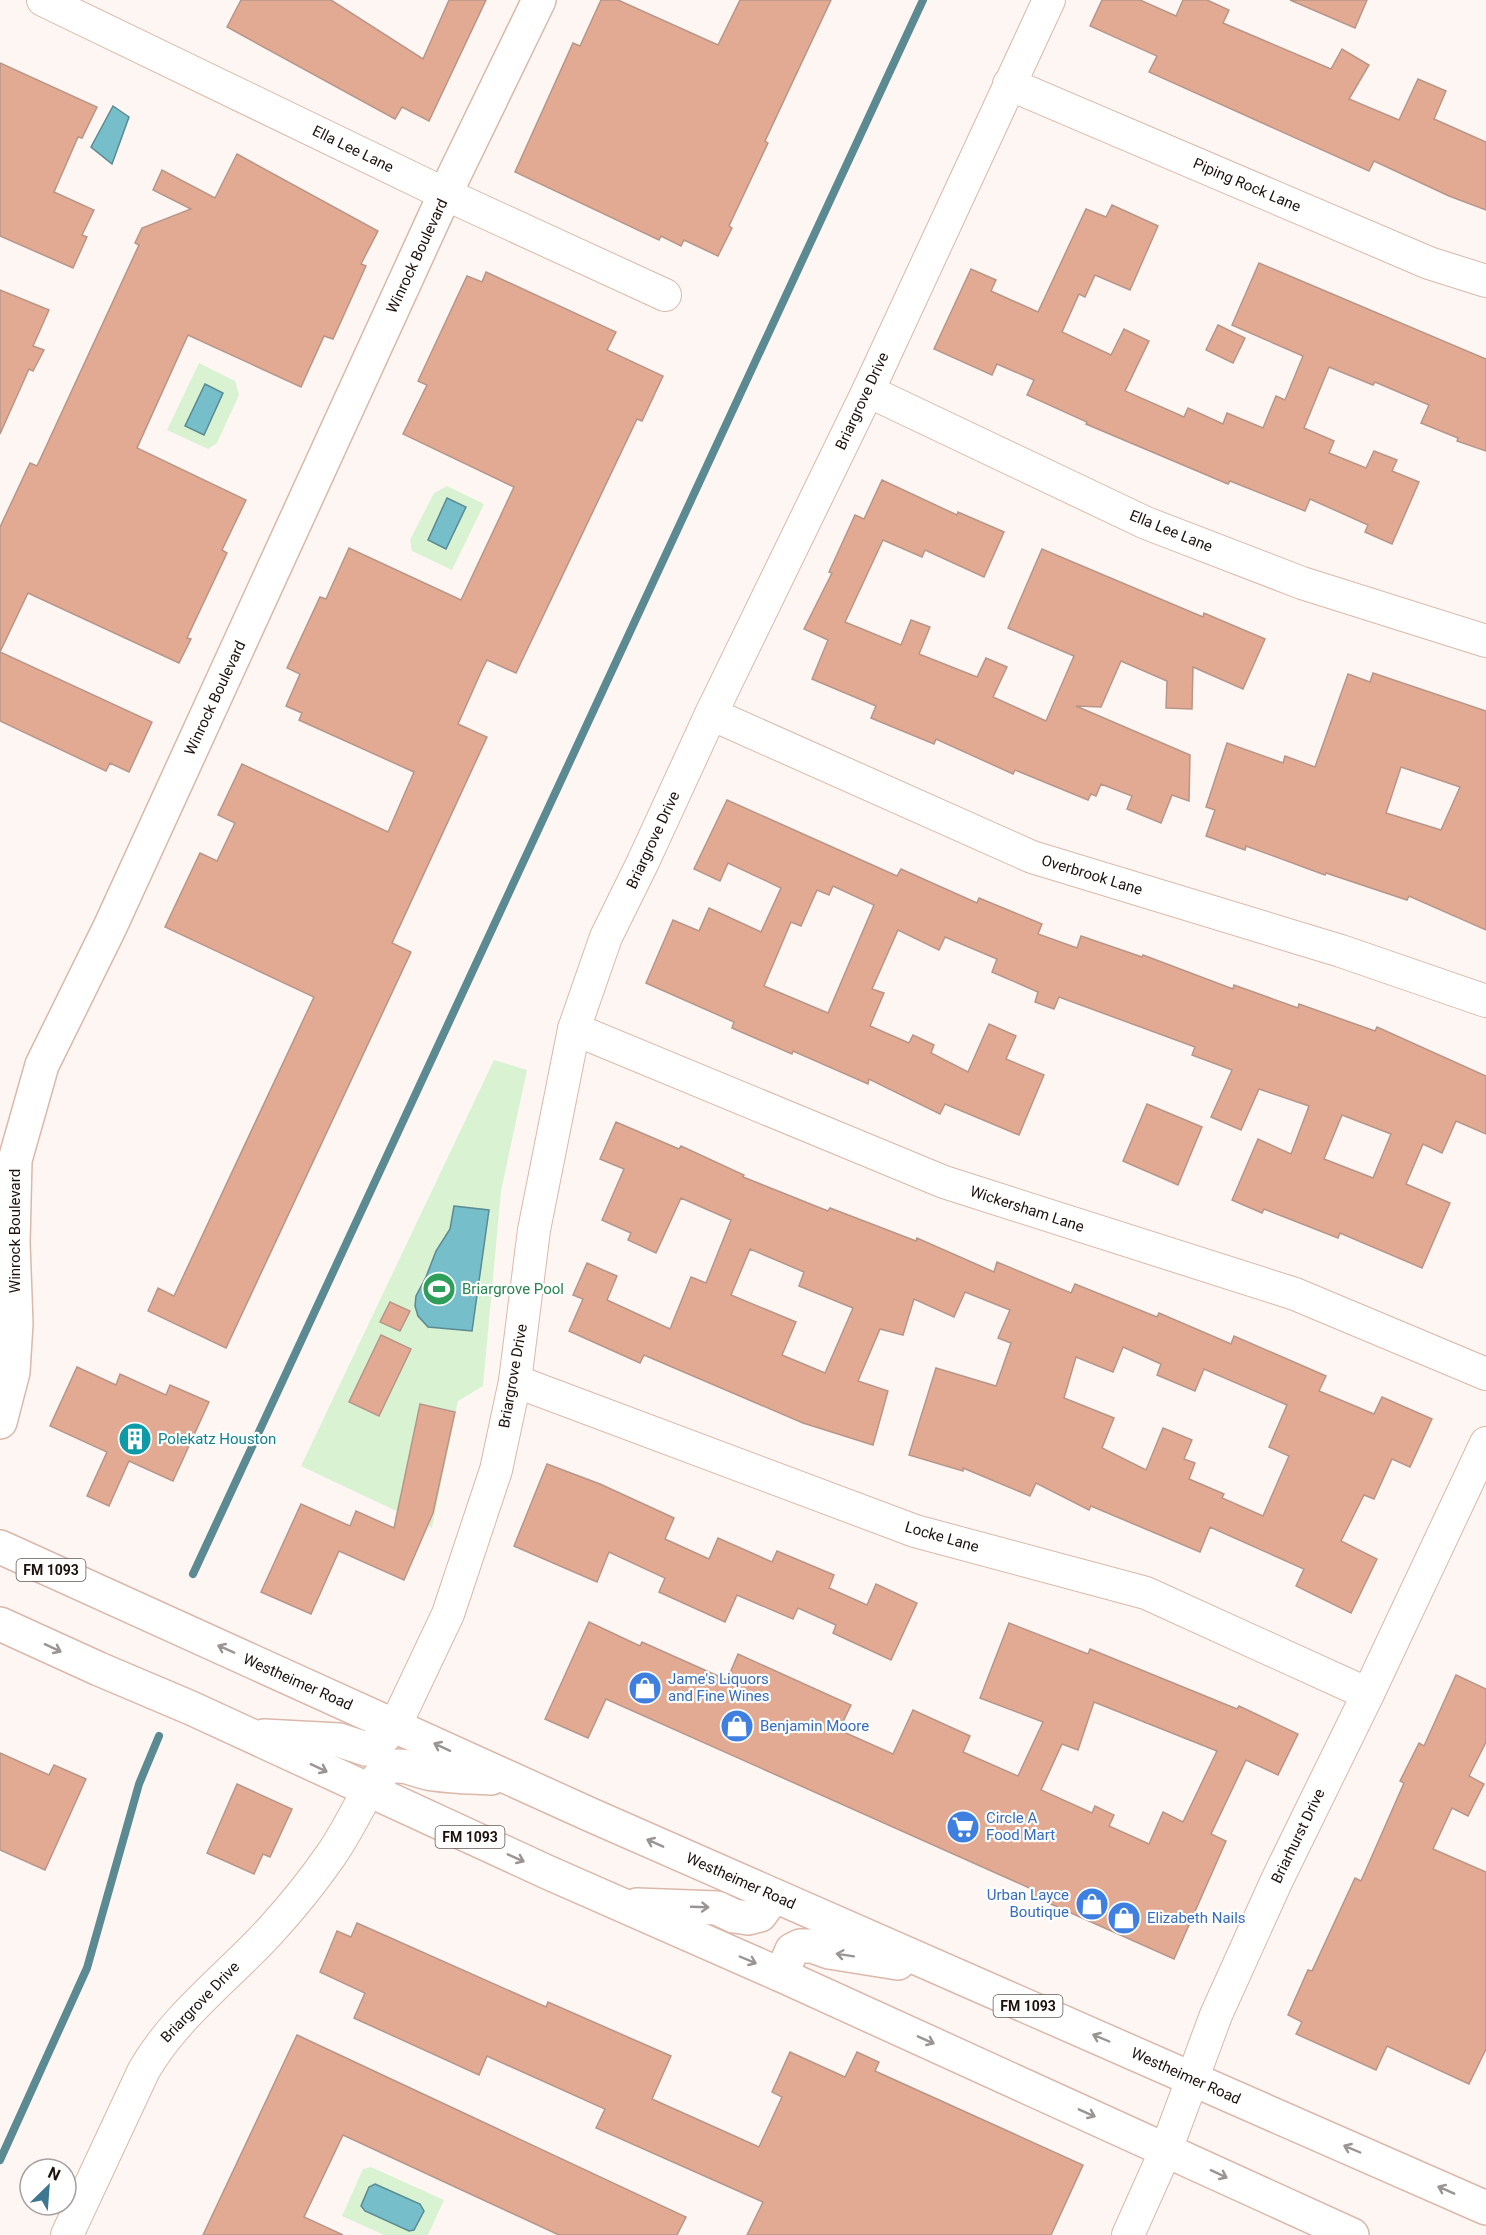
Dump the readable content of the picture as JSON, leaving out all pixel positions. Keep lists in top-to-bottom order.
{
  "streets": {
    "main road": ["Winrock Boulevard", "FM 1093", "Westheimer Road"],
    "street": [
      "Ella Lee Lane",
      "Piping Rock Lane",
      "Briargrove Drive",
      "Overbrook Lane",
      "Wickersham Lane",
      "Locke Lane",
      "Briarhurst Drive"
    ]
  },
  "crossings": [
    ["Ella Lee Lane", "Winrock Boulevard"],
    ["Ella Lee Lane", "Briargrove Drive"],
    ["Piping Rock Lane", "Briargrove Drive"],
    ["Briargrove Drive", "Overbrook Lane"],
    ["Briargrove Drive", "Wickersham Lane"],
    ["Briargrove Drive", "Locke Lane"],
    ["Briargrove Drive", "FM 1093"],
    ["Briargrove Drive", "Westheimer Road"],
    ["Locke Lane", "Briarhurst Drive"],
    ["FM 1093", "Briarhurst Drive"],
    ["Westheimer Road", "Briarhurst Drive"]
  ],
  "places": {
    "sports": ["Briargrove Pool"],
    "building": ["Polekatz Houston"],
    "shop": [
      "Jame's Liquors and Fine Wines",
      "Benjamin Moore",
      "Urban Layce Boutique",
      "Elizabeth Nails"
    ],
    "supermarket": ["Circle A Food Mart"]
  },
  "north": "top right"
}
